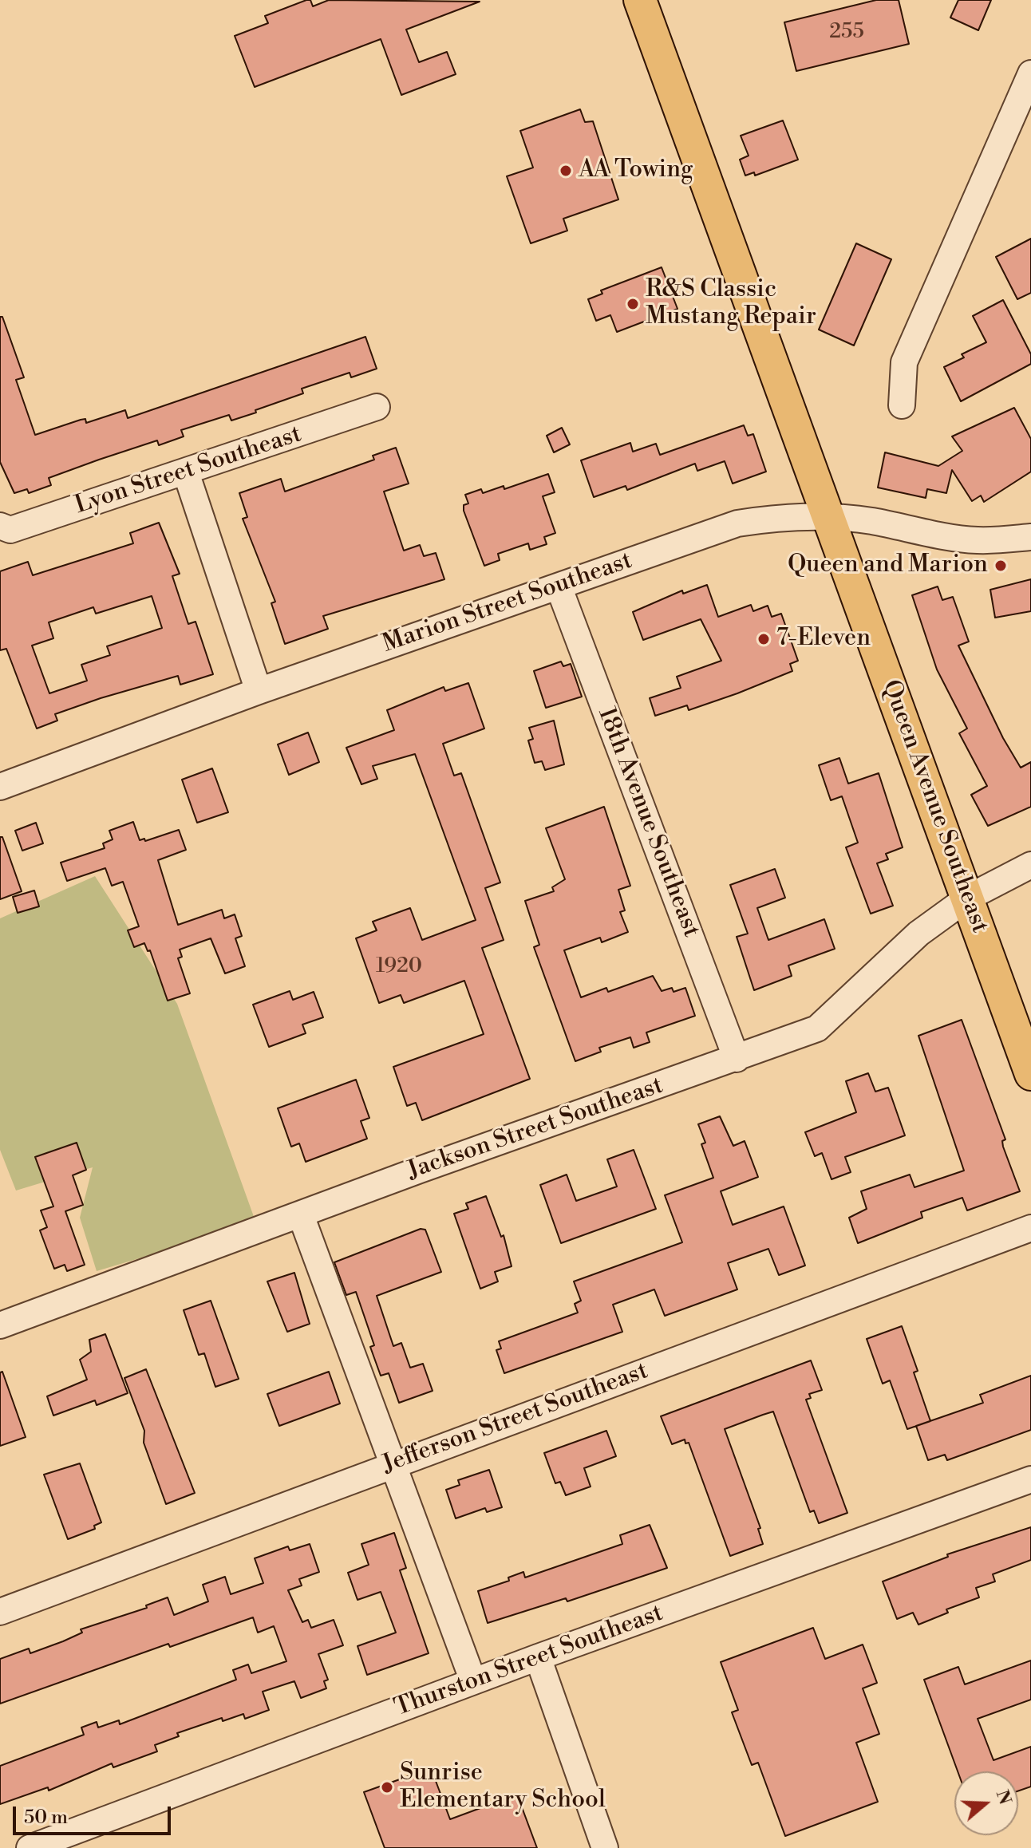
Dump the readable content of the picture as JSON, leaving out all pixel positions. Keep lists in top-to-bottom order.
{
  "streets": {
    "main road": ["Queen Avenue Southeast"],
    "street": [
      "Lyon Street Southeast",
      "Marion Street Southeast",
      "18th Avenue Southeast",
      "Jackson Street Southeast",
      "Jefferson Street Southeast",
      "Thurston Street Southeast"
    ]
  },
  "crossings": [
    ["Marion Street Southeast", "Queen Avenue Southeast"],
    ["Marion Street Southeast", "18th Avenue Southeast"],
    ["Queen Avenue Southeast", "Jackson Street Southeast"],
    ["18th Avenue Southeast", "Jackson Street Southeast"]
  ],
  "places": [
    "AA Towing",
    "R&S Classic Mustang Repair",
    "Queen and Marion",
    "7-Eleven",
    "Sunrise Elementary School"
  ],
  "house_numbers": ["255", "1920"],
  "scale_bar": "50 m",
  "north": "right"
}
